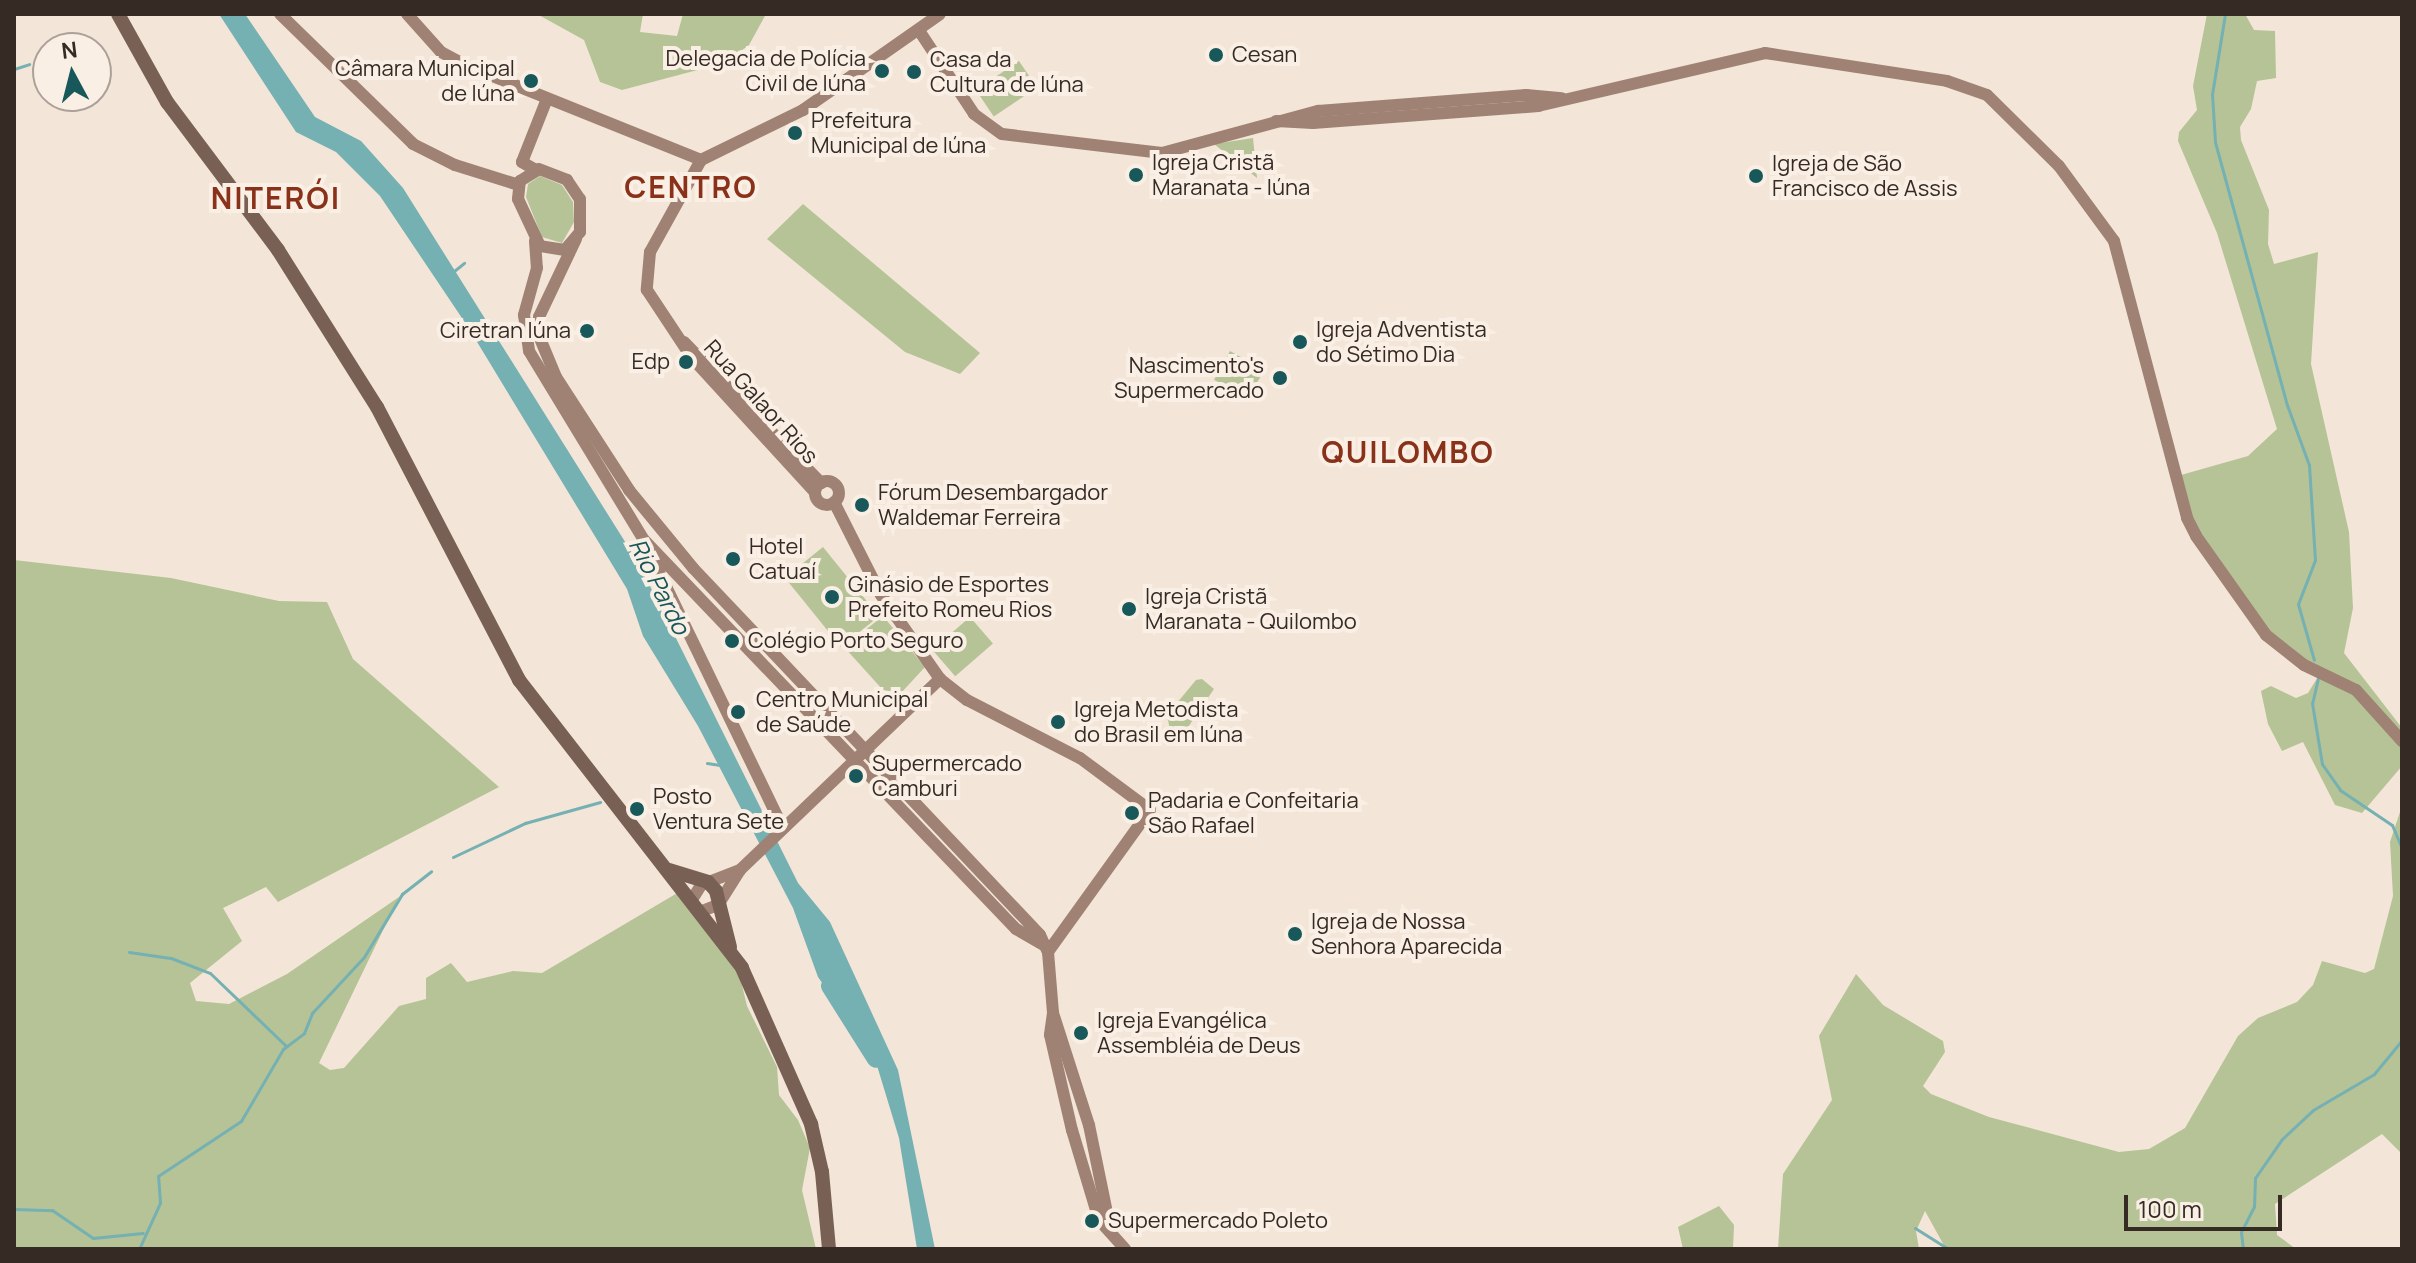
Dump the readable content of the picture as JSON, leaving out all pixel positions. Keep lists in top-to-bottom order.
{
  "streets": {
    "street": ["Rua Galaor Rios"]
  },
  "districts": ["CENTRO", "NITERÓI", "QUILOMBO"],
  "water": ["Rio Pardo"],
  "places": [
    "Cesan",
    "Delegacia de Polícia Civil de Iúna",
    "Casa da Cultura de Iúna",
    "Câmara Municipal de Iúna",
    "Prefeitura Municipal de Iúna",
    "Igreja Cristã Maranata - Iúna",
    "Igreja de São Francisco de Assis",
    "Ciretran Iúna",
    "Igreja Adventista do Sétimo Dia",
    "Edp",
    "Nascimento's Supermercado",
    "Fórum Desembargador Waldemar Ferreira",
    "Hotel Catuaí",
    "Ginásio de Esportes Prefeito Romeu Rios",
    "Igreja Cristã Maranata - Quilombo",
    "Colégio Porto Seguro",
    "Centro Municipal de Saúde",
    "Igreja Metodista do Brasil em Iúna",
    "Supermercado Camburi",
    "Posto Ventura Sete",
    "Padaria e Confeitaria São Rafael",
    "Igreja de Nossa Senhora Aparecida",
    "Igreja Evangélica Assembléia de Deus",
    "Supermercado Poleto"
  ],
  "scale_bar": "100 m",
  "north": "top"
}
